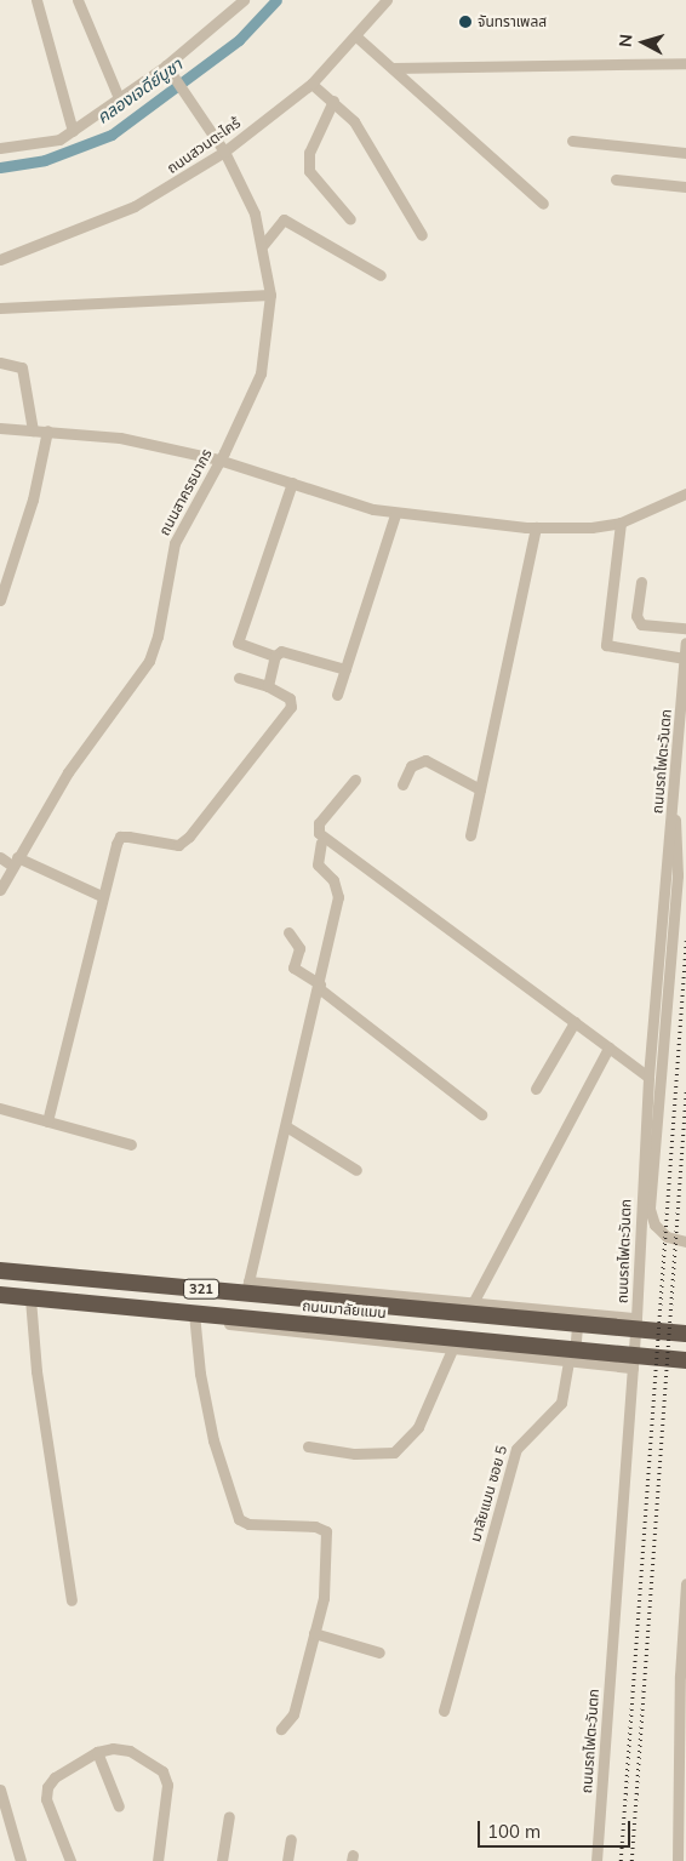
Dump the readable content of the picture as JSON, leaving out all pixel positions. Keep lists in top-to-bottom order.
{
  "streets": {
    "highway": ["321", "ถนนมาลัยแมน"],
    "street": [
      "ถนนสวนตะไคร้",
      "ถนนสาครธนากร",
      "ถนนรถไฟตะวันตก",
      "มาลัยแมน ซอย 5"
    ]
  },
  "crossings": [
    ["ถนนสวนตะไคร้", "ถนนสาครธนากร"]
  ],
  "water": ["คลองเจดีย์บูชา"],
  "places": ["จันทราเพลส"],
  "scale_bar": "100 m",
  "north": "left"
}
